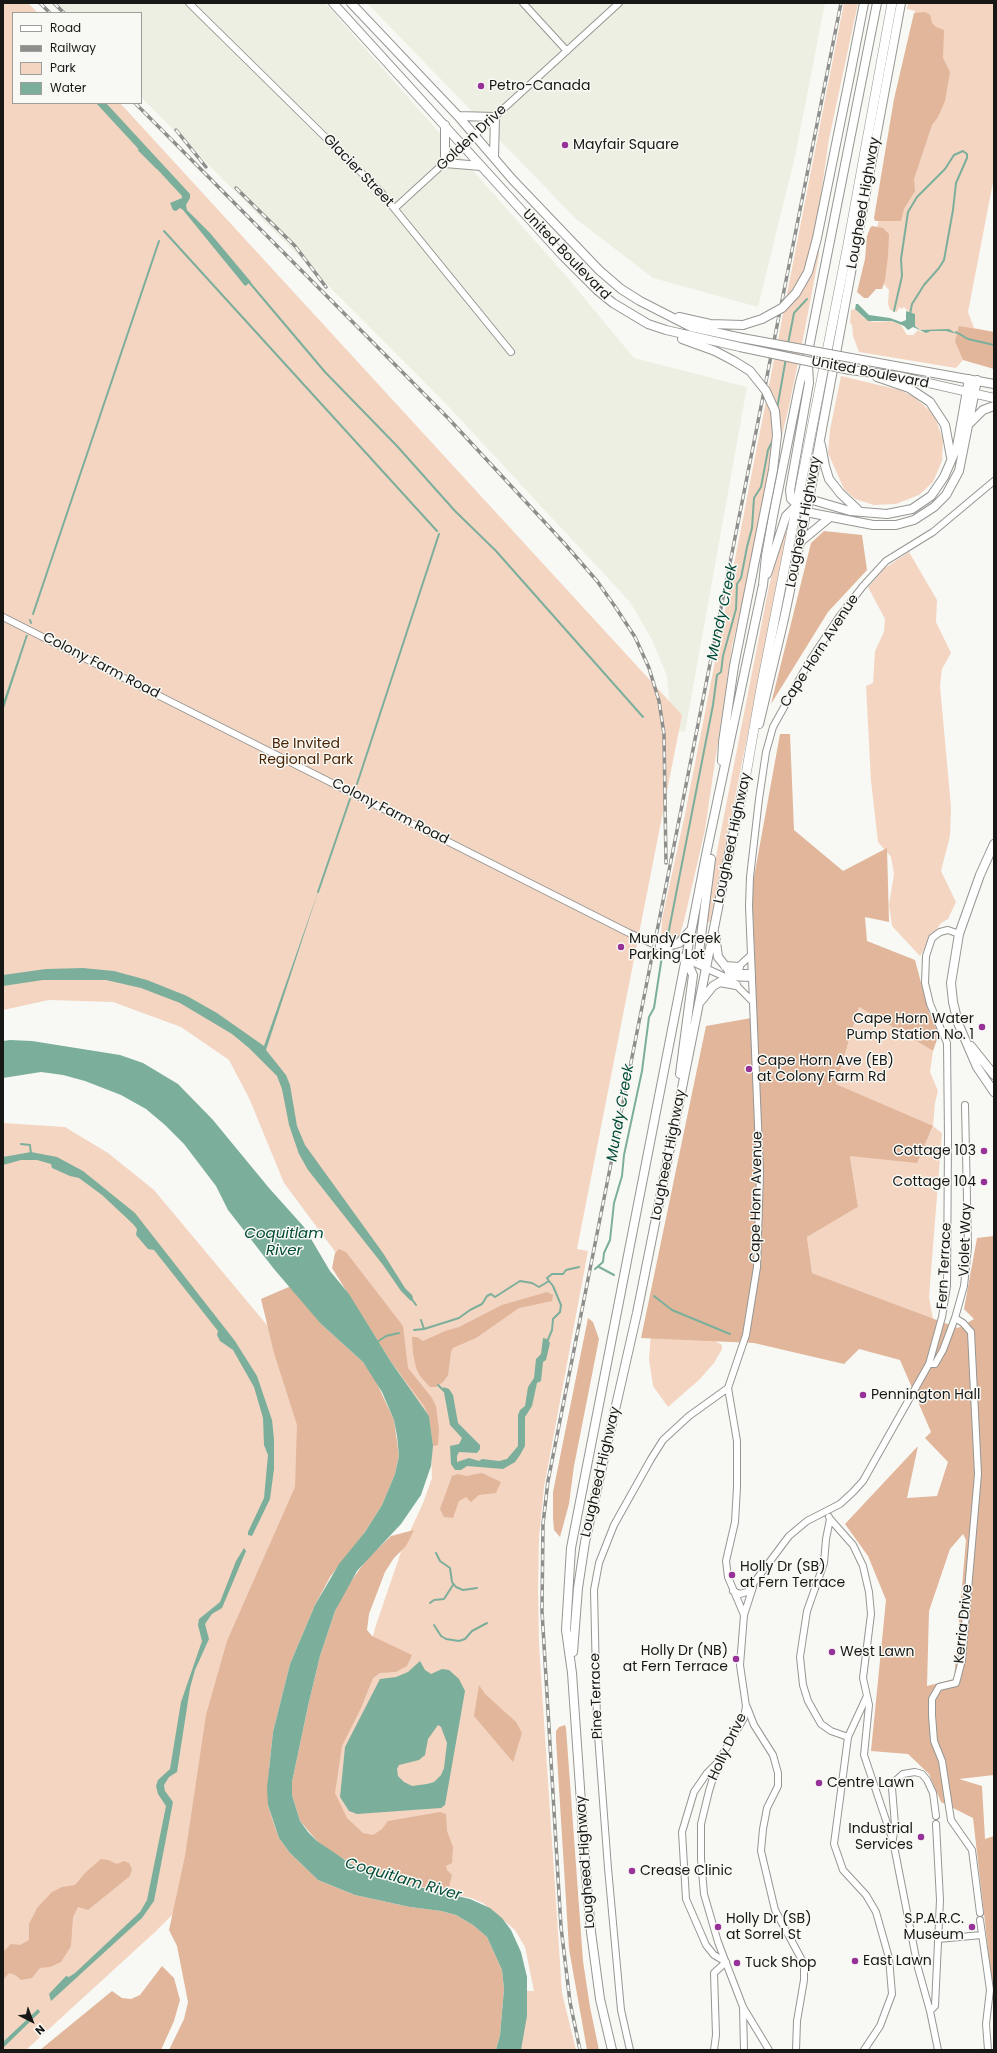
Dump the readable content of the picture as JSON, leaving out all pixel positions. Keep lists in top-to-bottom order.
{
  "streets": {
    "main road": ["Lougheed Highway", "United Boulevard"],
    "street": [
      "Golden Drive",
      "Glacier Street",
      "Cape Horn Avenue",
      "Colony Farm Road",
      "Violet Way",
      "Fern Terrace",
      "Kerria Drive",
      "Pine Terrace",
      "Holly Drive"
    ]
  },
  "crossings": [
    ["Golden Drive", "Glacier Street"],
    ["Golden Drive", "United Boulevard"],
    ["Lougheed Highway", "Colony Farm Road"],
    ["Cape Horn Avenue", "Colony Farm Road"],
    ["Cape Horn Avenue", "Pine Terrace"],
    ["Cape Horn Avenue", "Holly Drive"],
    ["Violet Way", "Fern Terrace"],
    ["Violet Way", "Kerria Drive"],
    ["Fern Terrace", "Holly Drive"],
    ["Pine Terrace", "Holly Drive"]
  ],
  "water": ["Mundy Creek", "Coquitlam River"],
  "parks": ["Be Invited Regional Park"],
  "places": [
    "Petro-Canada",
    "Mayfair Square",
    "Mundy Creek Parking Lot",
    "Cape Horn Water Pump Station No. 1",
    "Cape Horn Ave (EB) at Colony Farm Rd",
    "Cottage 103",
    "Cottage 104",
    "Pennington Hall",
    "Holly Dr (SB) at Fern Terrace",
    "West Lawn",
    "Holly Dr (NB) at Fern Terrace",
    "Centre Lawn",
    "Industrial Services",
    "Crease Clinic",
    "Holly Dr (SB) at Sorrel St",
    "S.P.A.R.C. Museum",
    "East Lawn",
    "Tuck Shop"
  ],
  "legend": [
    "Road",
    "Railway",
    "Park",
    "Water"
  ],
  "north": "bottom right"
}
